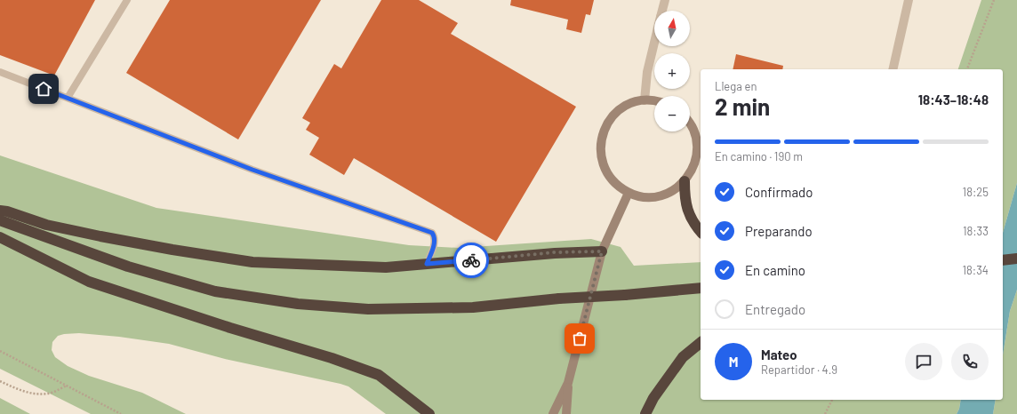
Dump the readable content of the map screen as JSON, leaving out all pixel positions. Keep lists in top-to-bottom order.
{
  "north": "top",
  "page": {
    "map_buttons": ["+", "−"],
    "heading": ["2 min", "Llega en", "18:43–18:48"],
    "panel": ["Mateo", "Repartidor · 4.9"],
    "bar": "En camino · 190 m",
    "list": [
      ["Confirmado", "18:25"],
      ["Preparando", "18:33"],
      ["En camino", "18:34"],
      "Entregado"
    ],
    "round": "M"
  }
}
